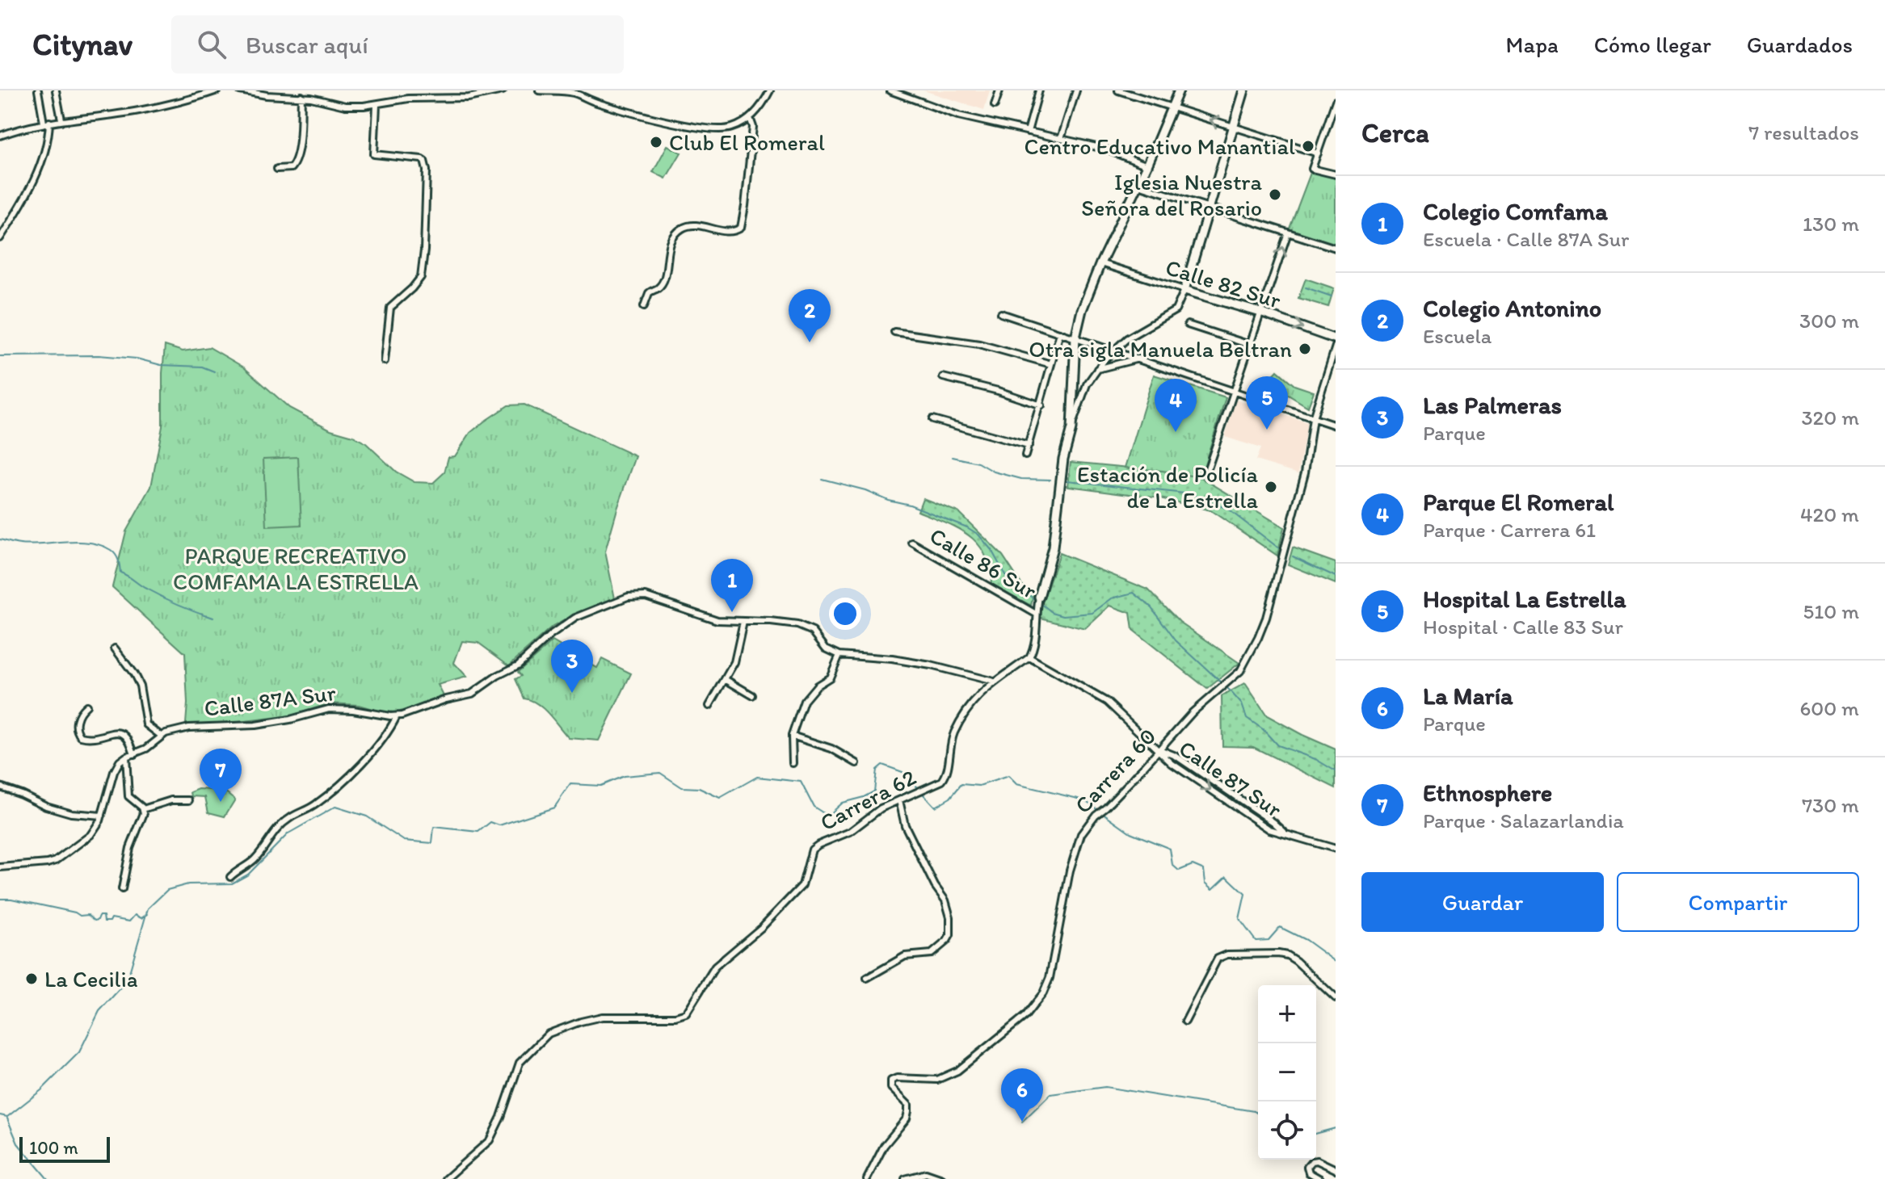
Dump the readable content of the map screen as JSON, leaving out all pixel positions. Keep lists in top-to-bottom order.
{
  "streets": {
    "street": [
      "Calle 82 Sur",
      "Calle 86 Sur",
      "Calle 87A Sur",
      "Carrera 60",
      "Calle 87 Sur",
      "Carrera 62"
    ]
  },
  "crossings": [
    ["Carrera 60", "Calle 87 Sur"],
    ["Calle 87 Sur", "Carrera 62"]
  ],
  "parks": ["PARQUE RECREATIVO COMFAMA LA ESTRELLA"],
  "places": [
    "Club El Romeral",
    "Centro Educativo Manantial",
    "Iglesia Nuestra Señora del Rosario",
    "Otra sigla Manuela Beltran",
    "Estación de Policía de La Estrella",
    "La Cecilia"
  ],
  "scale_bar": "100 m",
  "page": {
    "header": "Citynav",
    "search": "Buscar aquí",
    "nav": ["Mapa", "Cómo llegar", "Guardados"],
    "heading": ["Cerca", "7 resultados"],
    "list": [
      {
        "mark": "1",
        "name": "Colegio Comfama",
        "note": "Escuela · Calle 87A Sur",
        "value": "130 m"
      },
      {
        "mark": "2",
        "name": "Colegio Antonino",
        "note": "Escuela",
        "value": "300 m"
      },
      {
        "mark": "3",
        "name": "Las Palmeras",
        "note": "Parque",
        "value": "320 m"
      },
      {
        "mark": "4",
        "name": "Parque El Romeral",
        "note": "Parque · Carrera 61",
        "value": "420 m"
      },
      {
        "mark": "5",
        "name": "Hospital La Estrella",
        "note": "Hospital · Calle 83 Sur",
        "value": "510 m"
      },
      {
        "mark": "6",
        "name": "La María",
        "note": "Parque",
        "value": "600 m"
      },
      {
        "mark": "7",
        "name": "Ethnosphere",
        "note": "Parque · Salazarlandia",
        "value": "730 m"
      }
    ],
    "pins": [
      "2",
      "5",
      "4",
      "1",
      "3",
      "7",
      "6"
    ],
    "buttons": ["Guardar", "Compartir"],
    "map_buttons": ["+", "−"],
    "scale": "100 m"
  }
}
